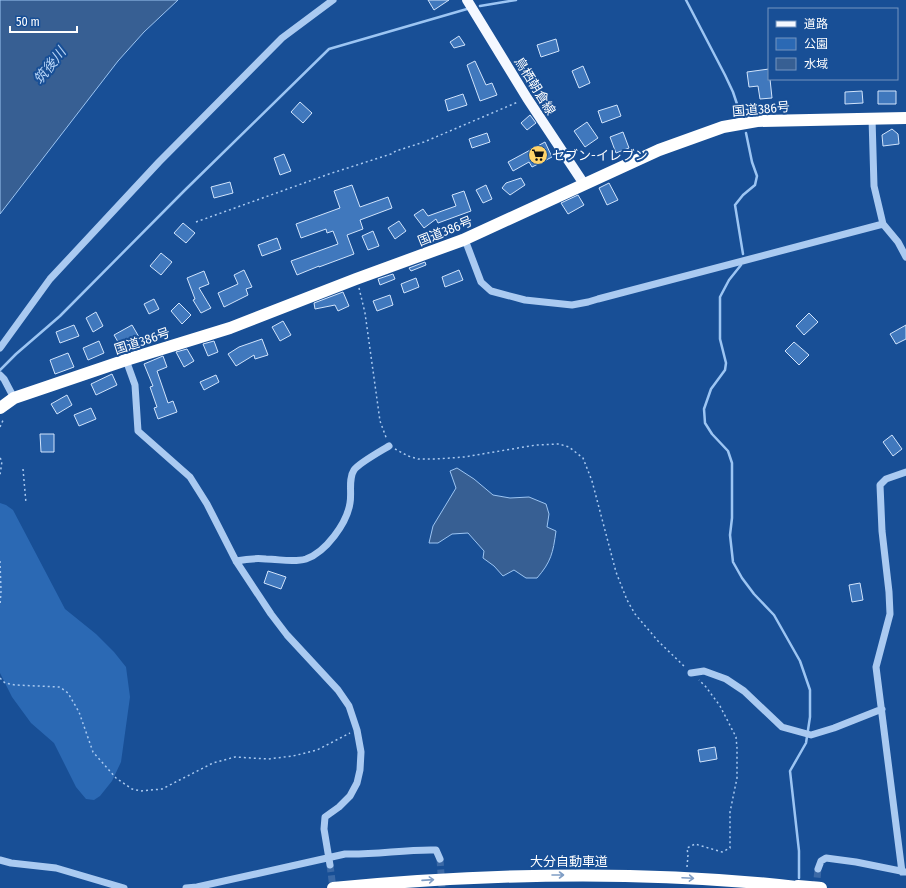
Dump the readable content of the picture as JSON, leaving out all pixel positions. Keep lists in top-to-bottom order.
{
  "streets": {
    "highway": ["国道386号", "大分自動車道"],
    "main road": ["鳥栖朝倉線"]
  },
  "crossings": [
    ["鳥栖朝倉線", "国道386号"]
  ],
  "one_way": ["大分自動車道"],
  "water": ["筑後川"],
  "places": {
    "supermarket": ["セブン-イレブン"]
  },
  "legend": ["道路", "公園", "水域"],
  "scale_bar": "50 m"
}
